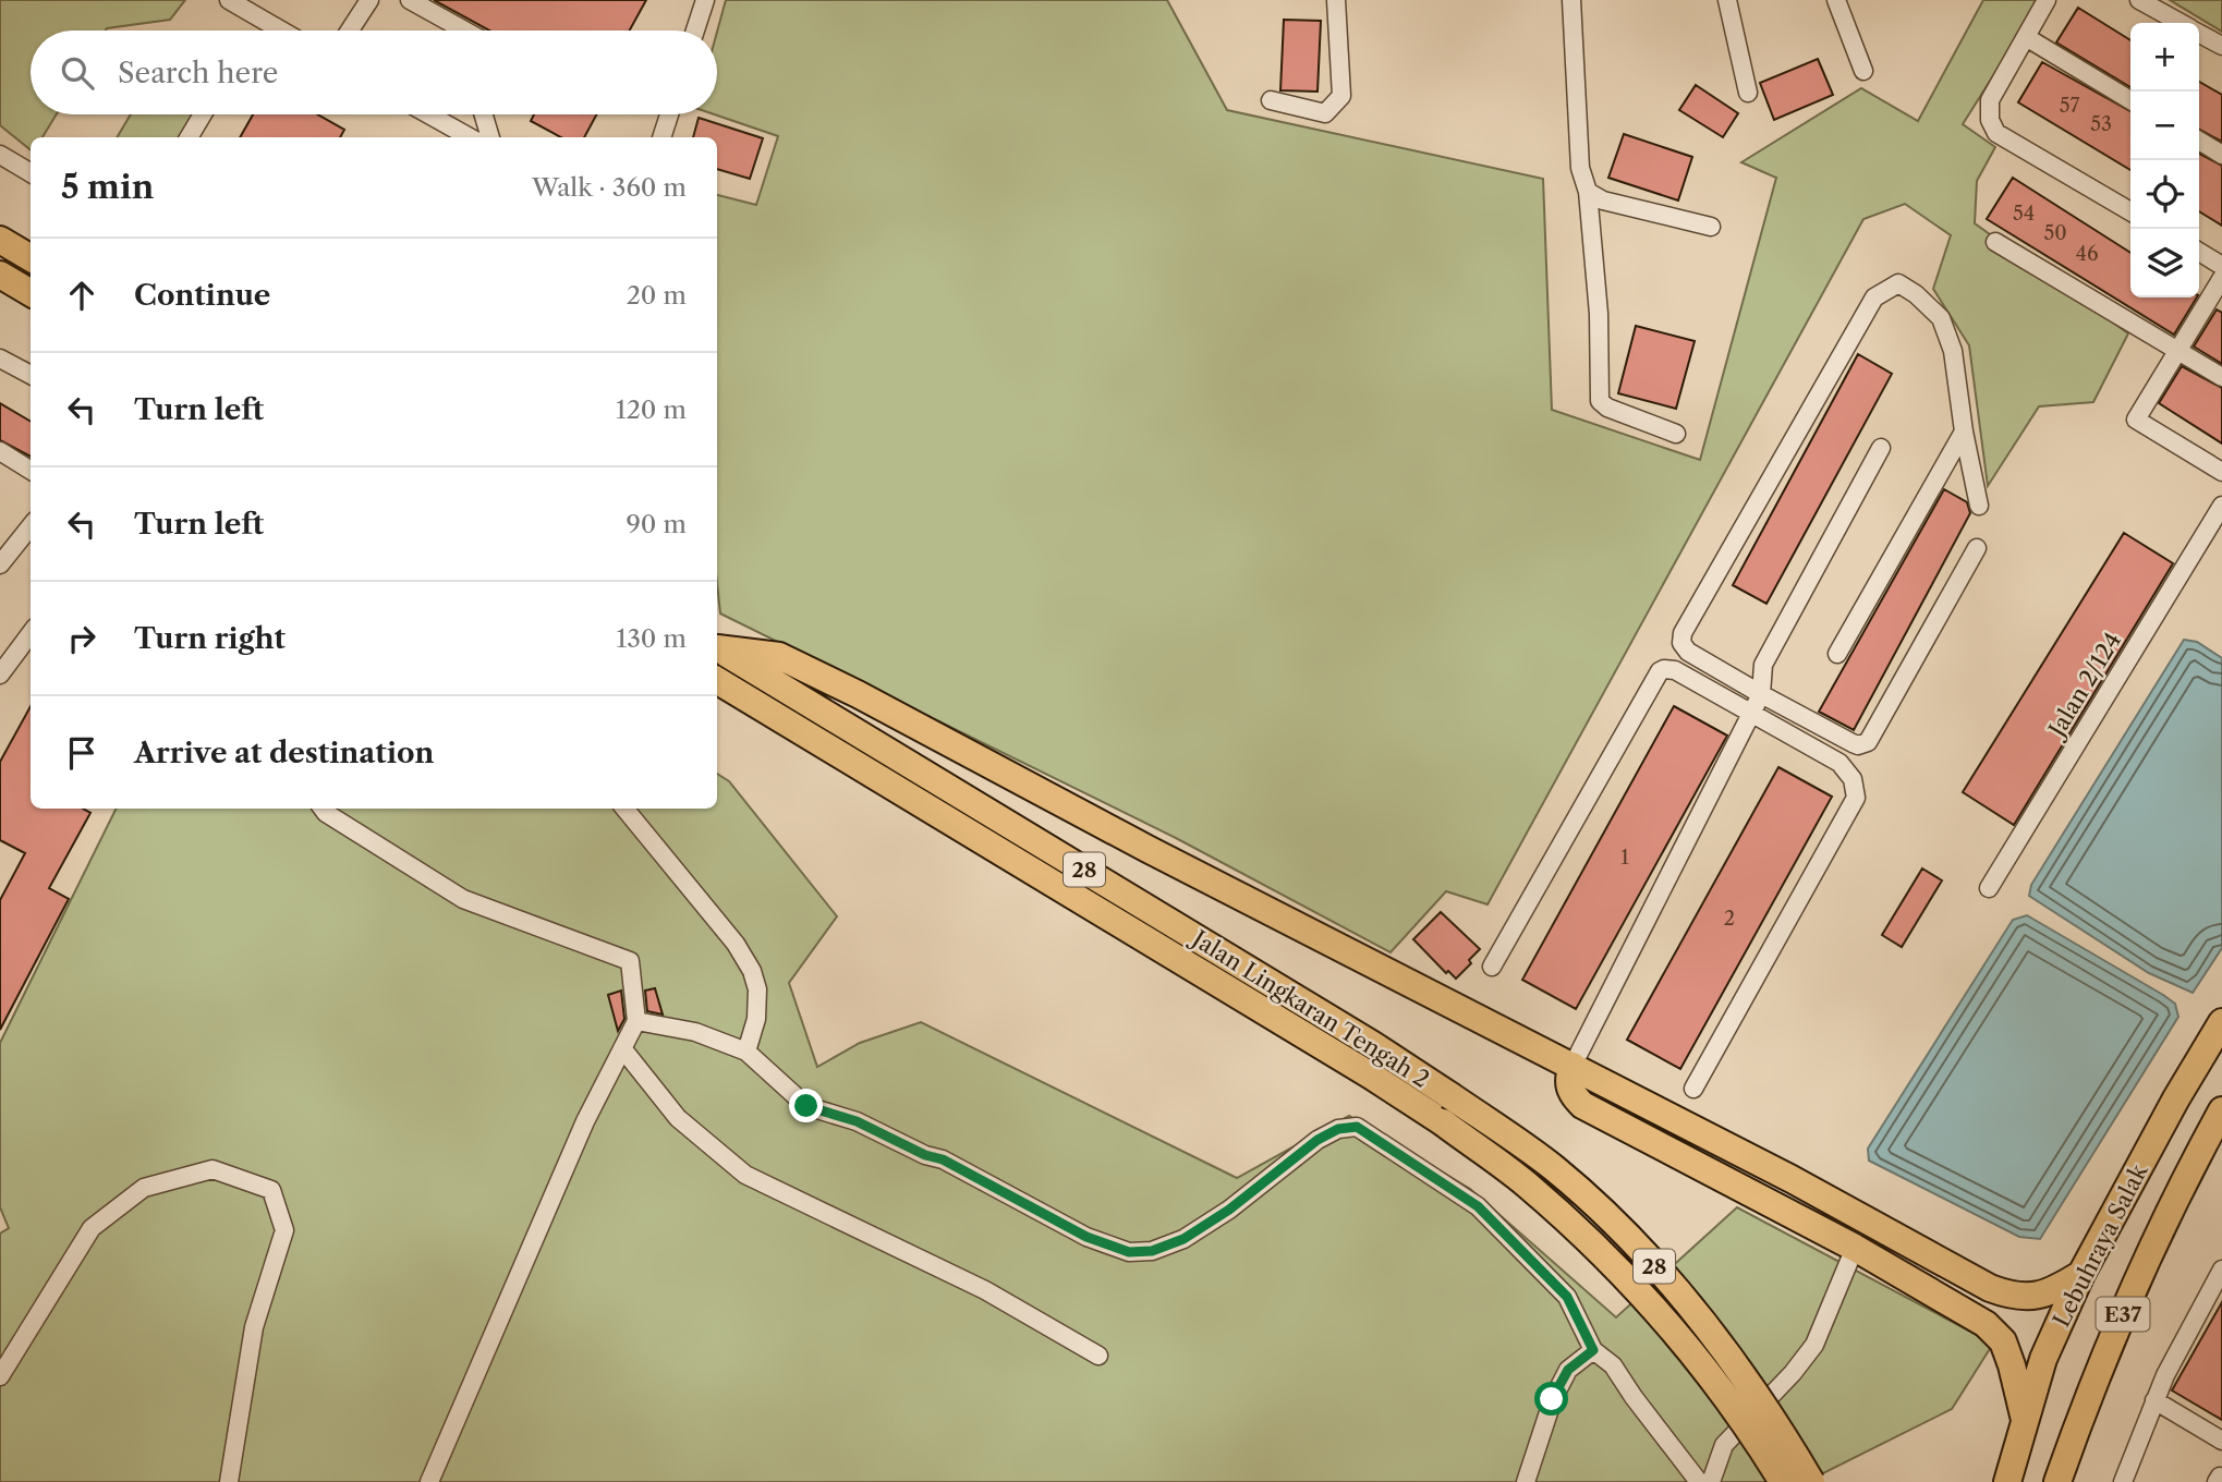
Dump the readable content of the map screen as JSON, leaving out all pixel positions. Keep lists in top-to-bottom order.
{
  "streets": {
    "highway": [
      "28",
      "Jalan Lingkaran Tengah 2",
      "Lebuhraya Salak",
      "E37"
    ],
    "street": ["Jalan 2/124"]
  },
  "house_numbers": [
    "57",
    "53",
    "54",
    "50",
    "46",
    "1",
    "2"
  ],
  "page": {
    "map_buttons": ["+", "−"],
    "search": "Search here",
    "heading": ["5 min", "Walk · 360 m"],
    "list": [
      ["Continue", "20 m"],
      ["Turn left", "120 m"],
      ["Turn left", "90 m"],
      ["Turn right", "130 m"],
      "Arrive at destination"
    ]
  }
}
